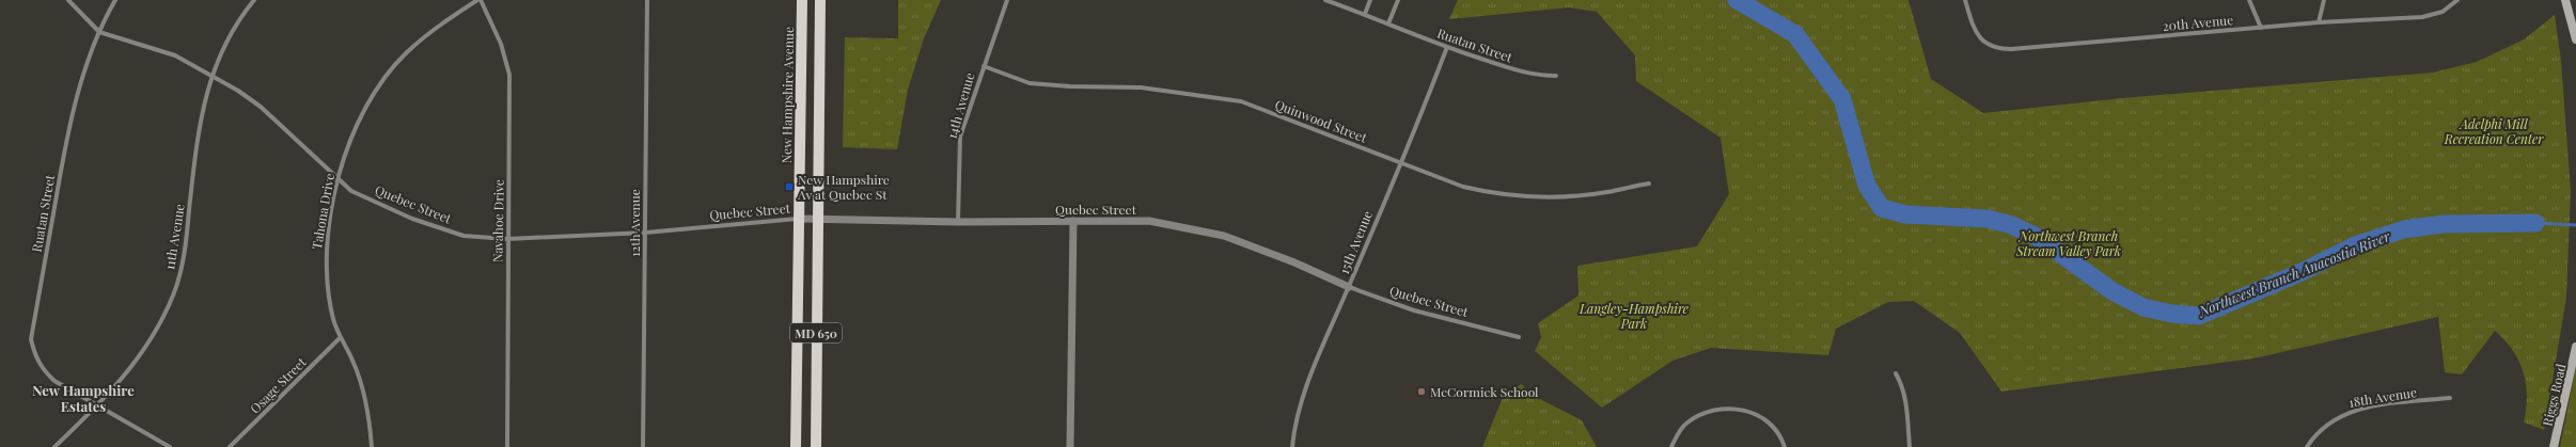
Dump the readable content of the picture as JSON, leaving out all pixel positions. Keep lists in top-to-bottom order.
{
  "streets": {
    "main road": ["New Hampshire Avenue", "MD 650", "Riggs Road"],
    "street": [
      "20th Avenue",
      "Ruatan Street",
      "14th Avenue",
      "Quinwood Street",
      "Quebec Street",
      "Tahona Drive",
      "Navahoe Drive",
      "12th Avenue",
      "11th Avenue",
      "15th Avenue",
      "Osage Street",
      "18th Avenue"
    ]
  },
  "crossings": [
    ["Ruatan Street", "Quebec Street"],
    ["Ruatan Street", "11th Avenue"],
    ["Ruatan Street", "15th Avenue"],
    ["New Hampshire Avenue", "Quebec Street"],
    ["14th Avenue", "Quinwood Street"],
    ["14th Avenue", "Quebec Street"],
    ["Quinwood Street", "15th Avenue"],
    ["Quebec Street", "Tahona Drive"],
    ["Quebec Street", "Navahoe Drive"],
    ["Quebec Street", "12th Avenue"],
    ["Quebec Street", "11th Avenue"],
    ["Quebec Street", "15th Avenue"],
    ["Quebec Street", "MD 650"],
    ["Tahona Drive", "Osage Street"]
  ],
  "districts": ["New Hampshire Estates"],
  "water": ["Northwest Branch Anacostia River"],
  "parks": ["Adelphi Mill Recreation Center", "Northwest Branch Stream Valley Park", "Langley-Hampshire Park"],
  "places": {
    "transit": ["New Hampshire Av at Quebec St"],
    "other": ["McCormick School"]
  }
}
